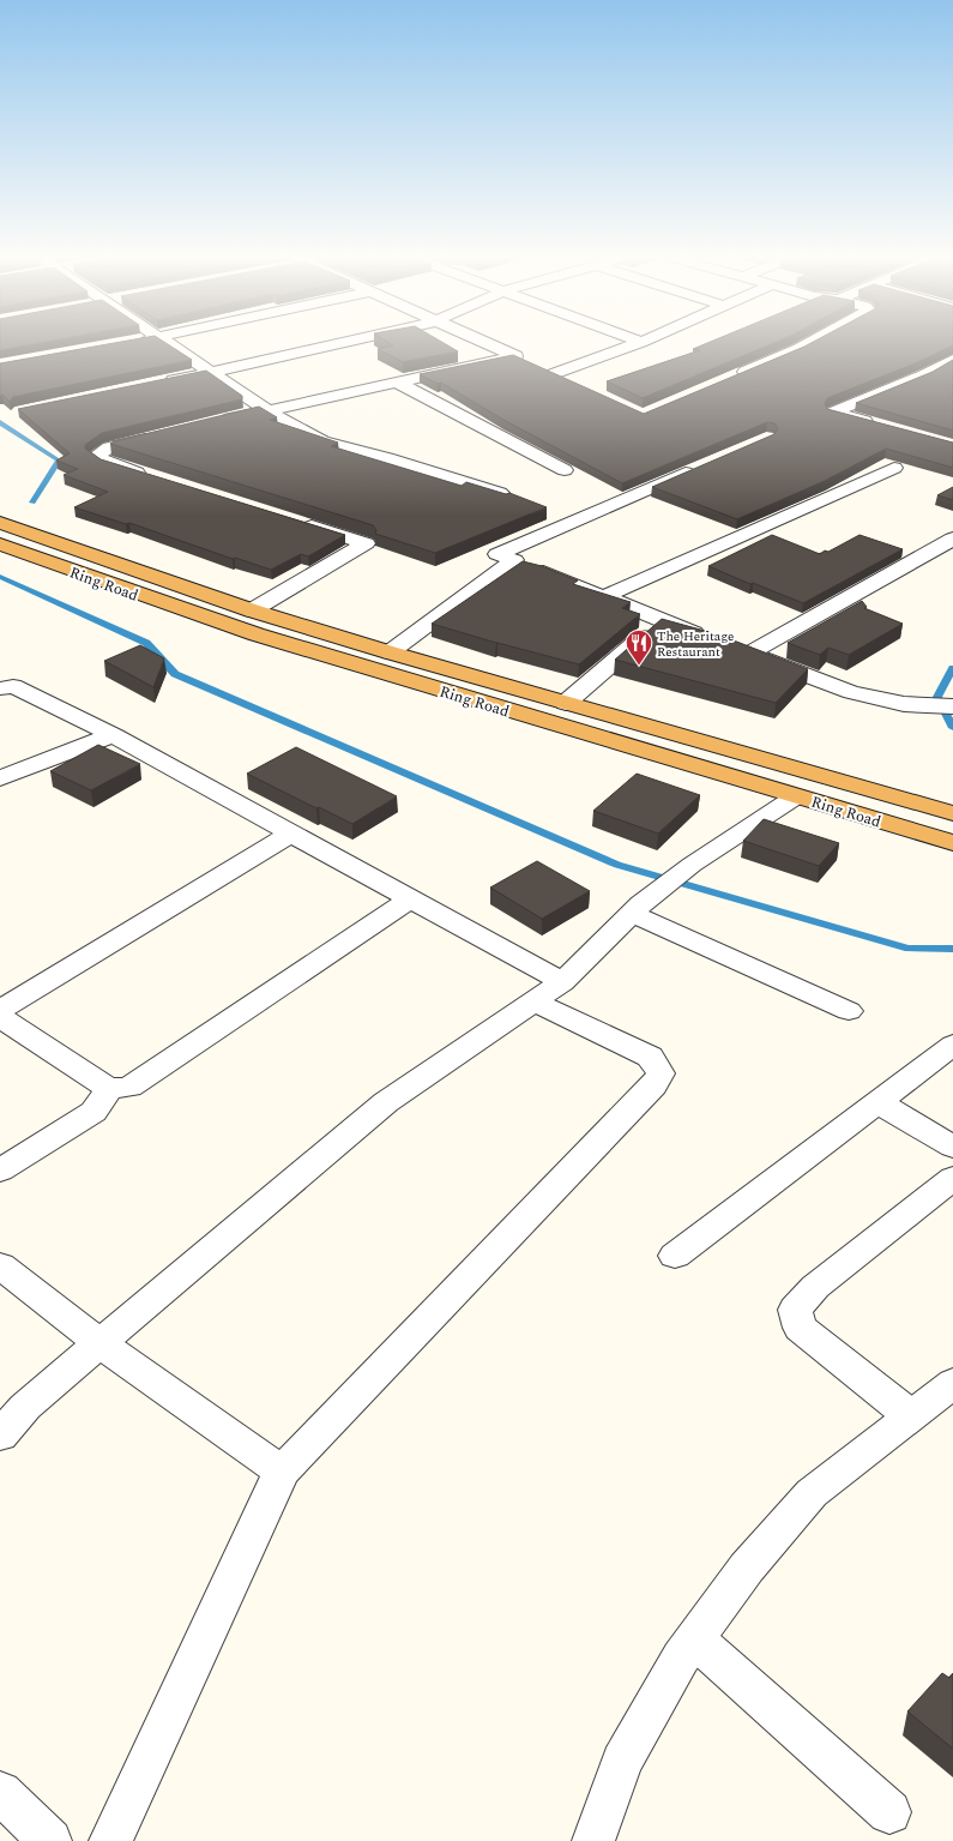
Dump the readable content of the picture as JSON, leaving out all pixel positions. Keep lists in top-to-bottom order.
{
  "streets": {
    "highway": ["Ring Road"]
  },
  "places": {
    "restaurant": ["The Heritage Restaurant"]
  }
}
